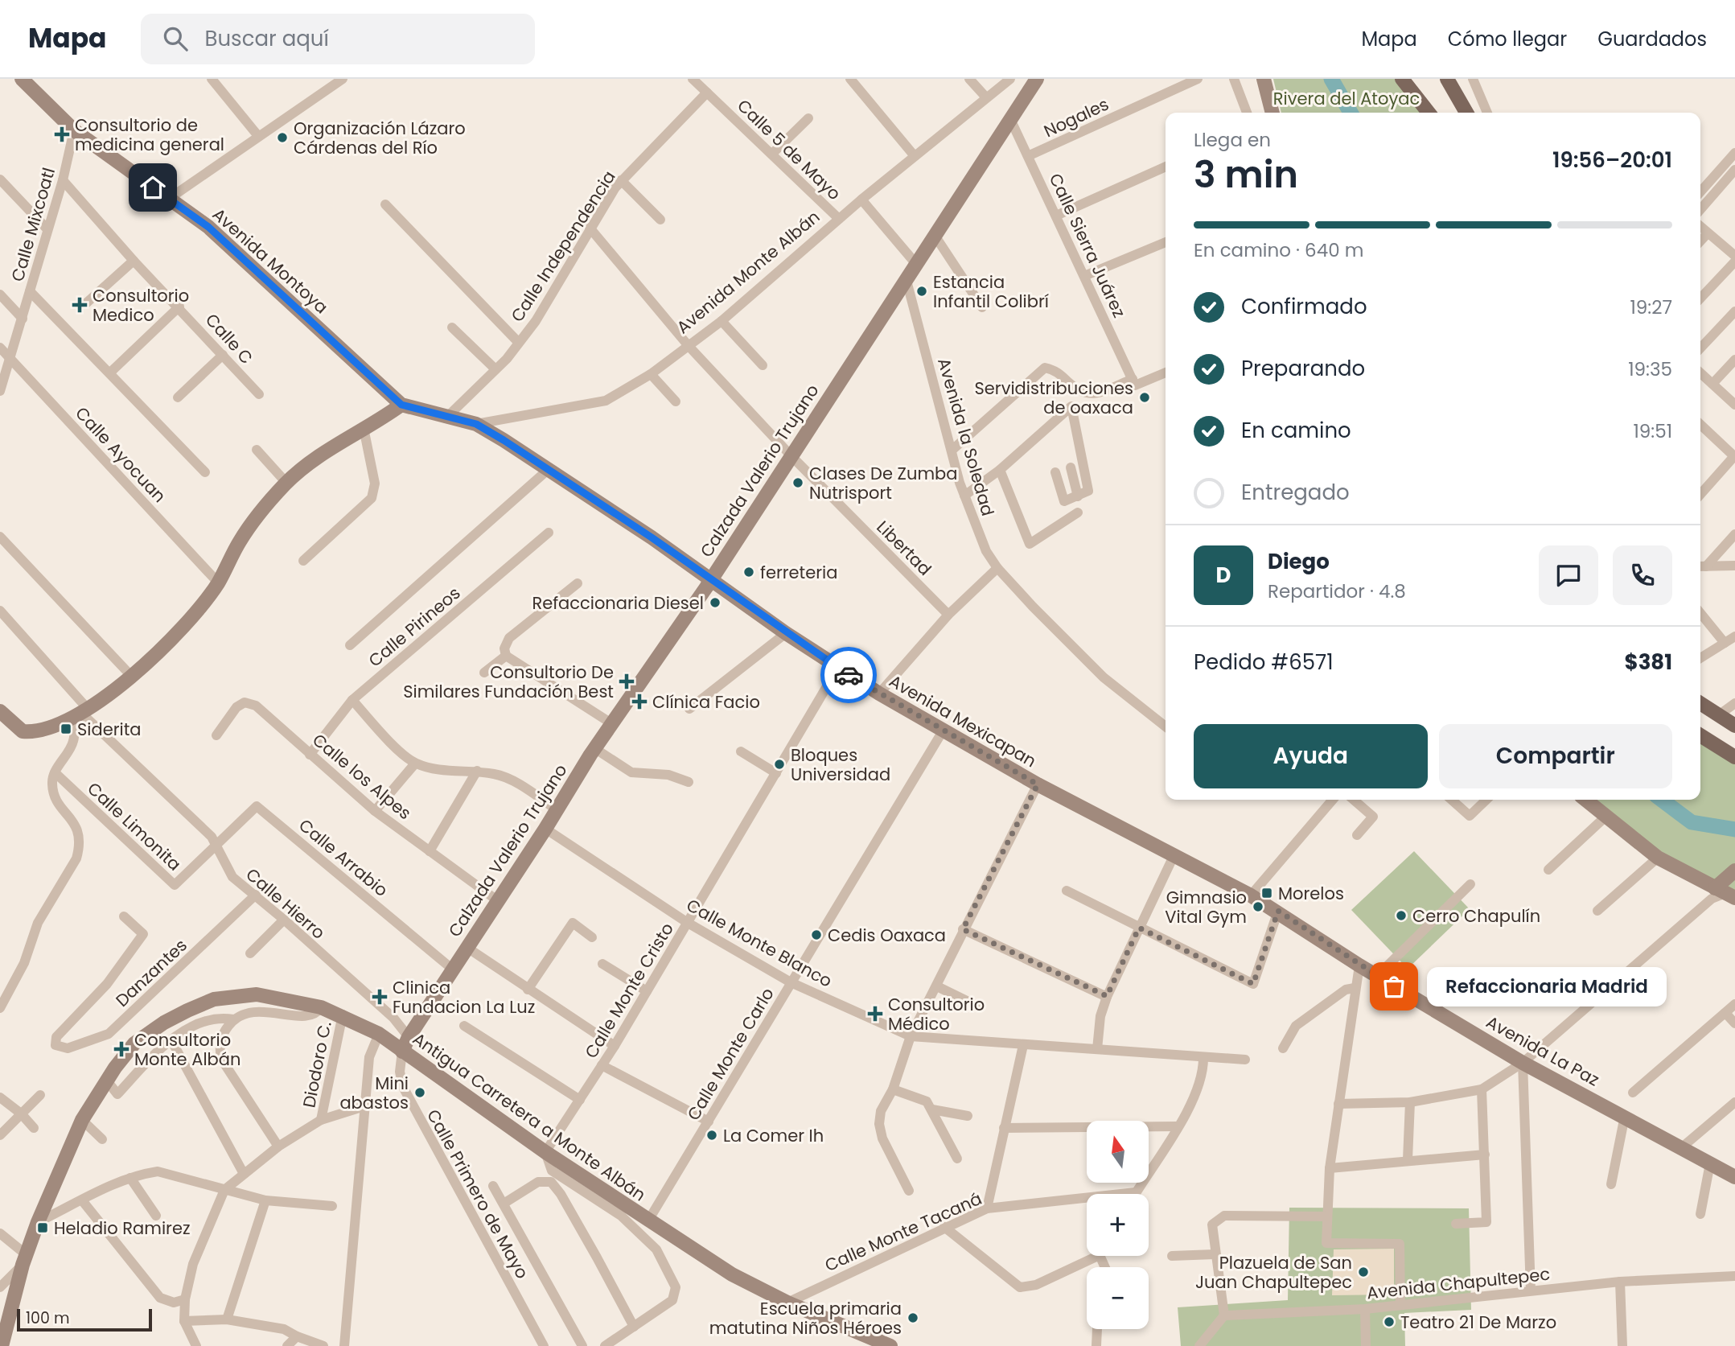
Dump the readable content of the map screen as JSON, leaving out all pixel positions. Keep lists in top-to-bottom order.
{
  "streets": {
    "street": [
      "Nogales",
      "Calle 5 de Mayo",
      "Calle Mixcoatl",
      "Calle Sierra Juárez",
      "Calle Independencia",
      "Avenida Montoya",
      "Avenida Monte Albán",
      "Calle C",
      "Avenida la Soledad",
      "Calle Ayocuan",
      "Calzada Valerio Trujano",
      "Libertad",
      "Calle Pirineos",
      "Avenida Mexicapan",
      "Calle los Alpes",
      "Calle Limonita",
      "Calle Arrabio",
      "Calle Hierro",
      "Calle Monte Blanco",
      "Danzantes",
      "Calle Monte Cristo",
      "Avenida La Paz",
      "Calle Monte Carlo",
      "Diodoro C.",
      "Antigua Carretera a Monte Albán",
      "Calle Primero de Mayo",
      "Calle Monte Tacaná",
      "Avenida Chapultepec"
    ]
  },
  "crossings": [
    ["Nogales", "Calle Sierra Juárez"],
    ["Calle 5 de Mayo", "Calle Independencia"],
    ["Calle 5 de Mayo", "Avenida Monte Albán"],
    ["Calle Mixcoatl", "Avenida Montoya"],
    ["Calle Mixcoatl", "Calle C"],
    ["Calle Mixcoatl", "Calle Ayocuan"],
    ["Calle Sierra Juárez", "Calzada Valerio Trujano"],
    ["Calle Independencia", "Avenida Montoya"],
    ["Calle Independencia", "Libertad"],
    ["Avenida Monte Albán", "Libertad"],
    ["Avenida Monte Albán", "Avenida Mexicapan"],
    ["Avenida la Soledad", "Calzada Valerio Trujano"],
    ["Calzada Valerio Trujano", "Libertad"],
    ["Calzada Valerio Trujano", "Avenida Mexicapan"],
    ["Calzada Valerio Trujano", "Calle los Alpes"],
    ["Calzada Valerio Trujano", "Calle Arrabio"],
    ["Calzada Valerio Trujano", "Calle Hierro"],
    ["Calzada Valerio Trujano", "Calle Monte Blanco"],
    ["Calzada Valerio Trujano", "Antigua Carretera a Monte Albán"],
    ["Calzada Valerio Trujano", "Calle Primero de Mayo"],
    ["Calle Pirineos", "Calle los Alpes"],
    ["Avenida Mexicapan", "Calle Monte Cristo"],
    ["Avenida Mexicapan", "Avenida La Paz"],
    ["Avenida Mexicapan", "Calle Monte Carlo"],
    ["Calle Limonita", "Calle Arrabio"],
    ["Calle Limonita", "Calle Hierro"],
    ["Calle Arrabio", "Calle Hierro"],
    ["Calle Hierro", "Danzantes"],
    ["Calle Monte Blanco", "Calle Monte Cristo"],
    ["Calle Monte Blanco", "Calle Monte Carlo"],
    ["Calle Monte Cristo", "Antigua Carretera a Monte Albán"],
    ["Calle Monte Carlo", "Antigua Carretera a Monte Albán"],
    ["Diodoro C.", "Antigua Carretera a Monte Albán"],
    ["Antigua Carretera a Monte Albán", "Calle Primero de Mayo"],
    ["Antigua Carretera a Monte Albán", "Calle Monte Tacaná"]
  ],
  "parks": ["Rivera del Atoyac"],
  "places": {
    "health": [
      "Consultorio de medicina general",
      "Consultorio Medico",
      "Consultorio De Similares Fundación Best",
      "Clínica Facio",
      "Clinica Fundacion La Luz",
      "Consultorio Médico",
      "Consultorio Monte Albán"
    ],
    "other": [
      "Organización Lázaro Cárdenas del Río",
      "Estancia Infantil Colibrí",
      "Servidistribuciones de oaxaca",
      "Clases De Zumba Nutrisport",
      "ferreteria",
      "Refaccionaria Diesel",
      "Bloques Universidad",
      "Gimnasio Vital Gym",
      "Cerro Chapulín",
      "Cedis Oaxaca",
      "Refaccionaria Madrid",
      "Mini abastos",
      "La Comer Ih",
      "Plazuela de San Juan Chapultepec",
      "Escuela primaria matutina Niños Héroes",
      "Teatro 21 De Marzo"
    ],
    "transit": ["Siderita", "Morelos", "Heladio Ramirez"]
  },
  "scale_bar": "100 m",
  "north": "top",
  "page": {
    "header": "Mapa",
    "search": "Buscar aquí",
    "nav": ["Mapa", "Cómo llegar", "Guardados"],
    "heading": ["3 min", "Llega en", "19:56–20:01"],
    "panel": [
      "Diego",
      "Repartidor · 4.8",
      "Pedido #6571",
      "$381"
    ],
    "bar": "En camino · 640 m",
    "list": [
      ["Confirmado", "19:27"],
      ["Preparando", "19:35"],
      ["En camino", "19:51"],
      "Entregado"
    ],
    "round": "D",
    "buttons": ["Ayuda", "Compartir"],
    "bubble": "Refaccionaria Madrid",
    "map_buttons": ["+", "−"],
    "scale": "100 m"
  }
}
